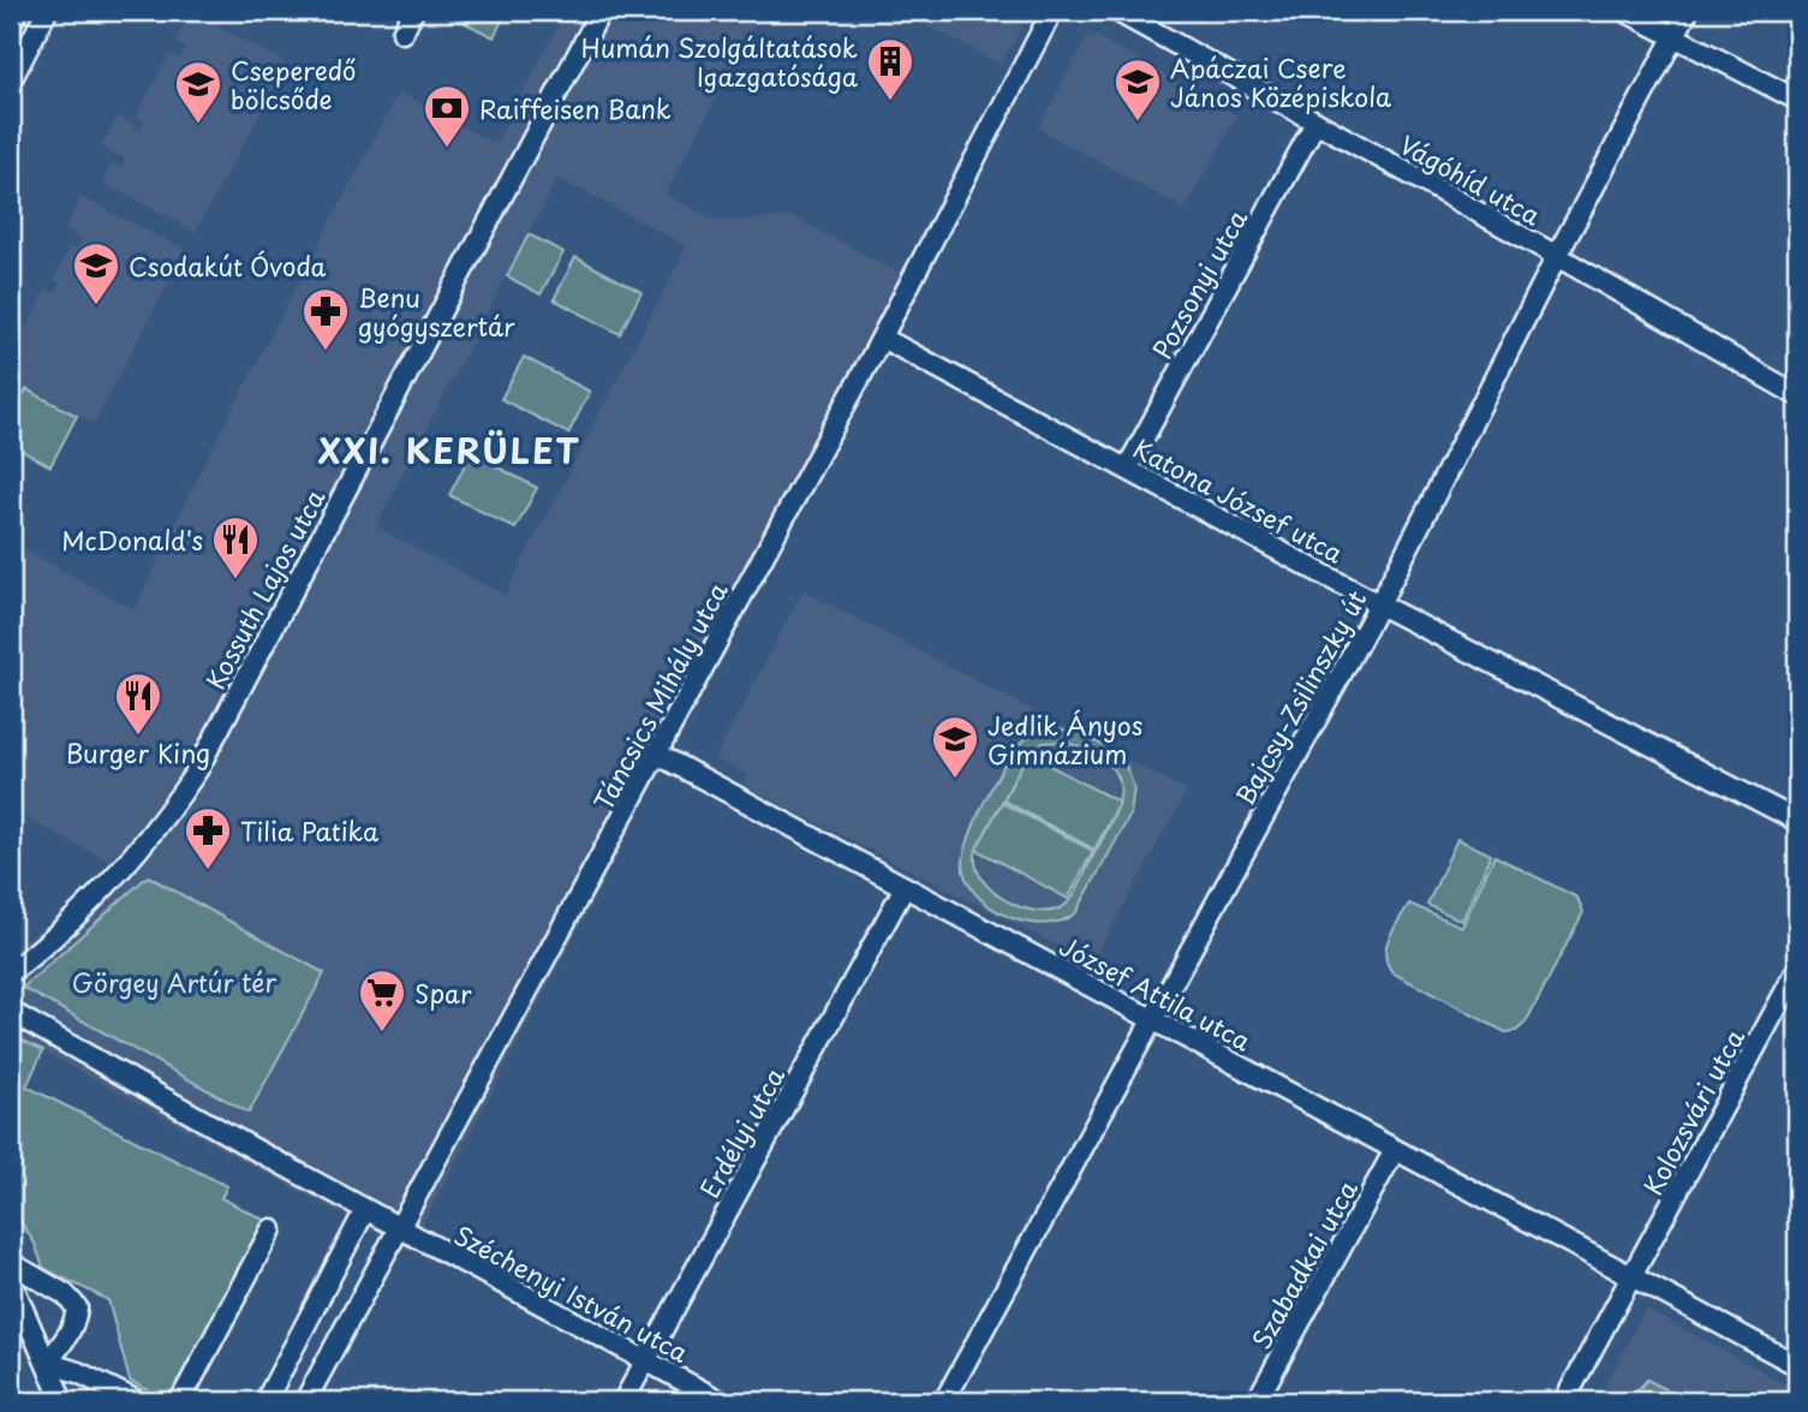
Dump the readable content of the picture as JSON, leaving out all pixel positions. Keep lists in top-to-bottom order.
{
  "streets": {
    "street": [
      "Vágóhíd utca",
      "Pozsonyi utca",
      "Katona József utca",
      "Kossuth Lajos utca",
      "Táncsics Mihály utca",
      "Bajcsy-Zsilinszky út",
      "József Attila utca",
      "Kolozsvári utca",
      "Erdélyi utca",
      "Szabadkai utca",
      "Széchenyi István utca"
    ]
  },
  "crossings": [
    ["Vágóhíd utca", "Pozsonyi utca"],
    ["Vágóhíd utca", "Bajcsy-Zsilinszky út"],
    ["Pozsonyi utca", "Katona József utca"],
    ["Katona József utca", "Táncsics Mihály utca"],
    ["Katona József utca", "Bajcsy-Zsilinszky út"],
    ["Táncsics Mihály utca", "József Attila utca"],
    ["Táncsics Mihály utca", "Széchenyi István utca"],
    ["Bajcsy-Zsilinszky út", "József Attila utca"],
    ["József Attila utca", "Kolozsvári utca"],
    ["József Attila utca", "Erdélyi utca"],
    ["József Attila utca", "Szabadkai utca"],
    ["Erdélyi utca", "Széchenyi István utca"]
  ],
  "districts": ["XXI. KERÜLET"],
  "parks": ["Görgey Artúr tér"],
  "places": {
    "building": ["Humán Szolgáltatások Igazgatósága"],
    "school or university": [
      "Apáczai Csere János Középiskola",
      "Cseperedő bölcsőde",
      "Csodakút Óvoda",
      "Jedlik Ányos Gimnázium"
    ],
    "bank": ["Raiffeisen Bank"],
    "pharmacy": ["Benu gyógyszertár", "Tilia Patika"],
    "restaurant": ["McDonald's", "Burger King"],
    "supermarket": ["Spar"]
  }
}
